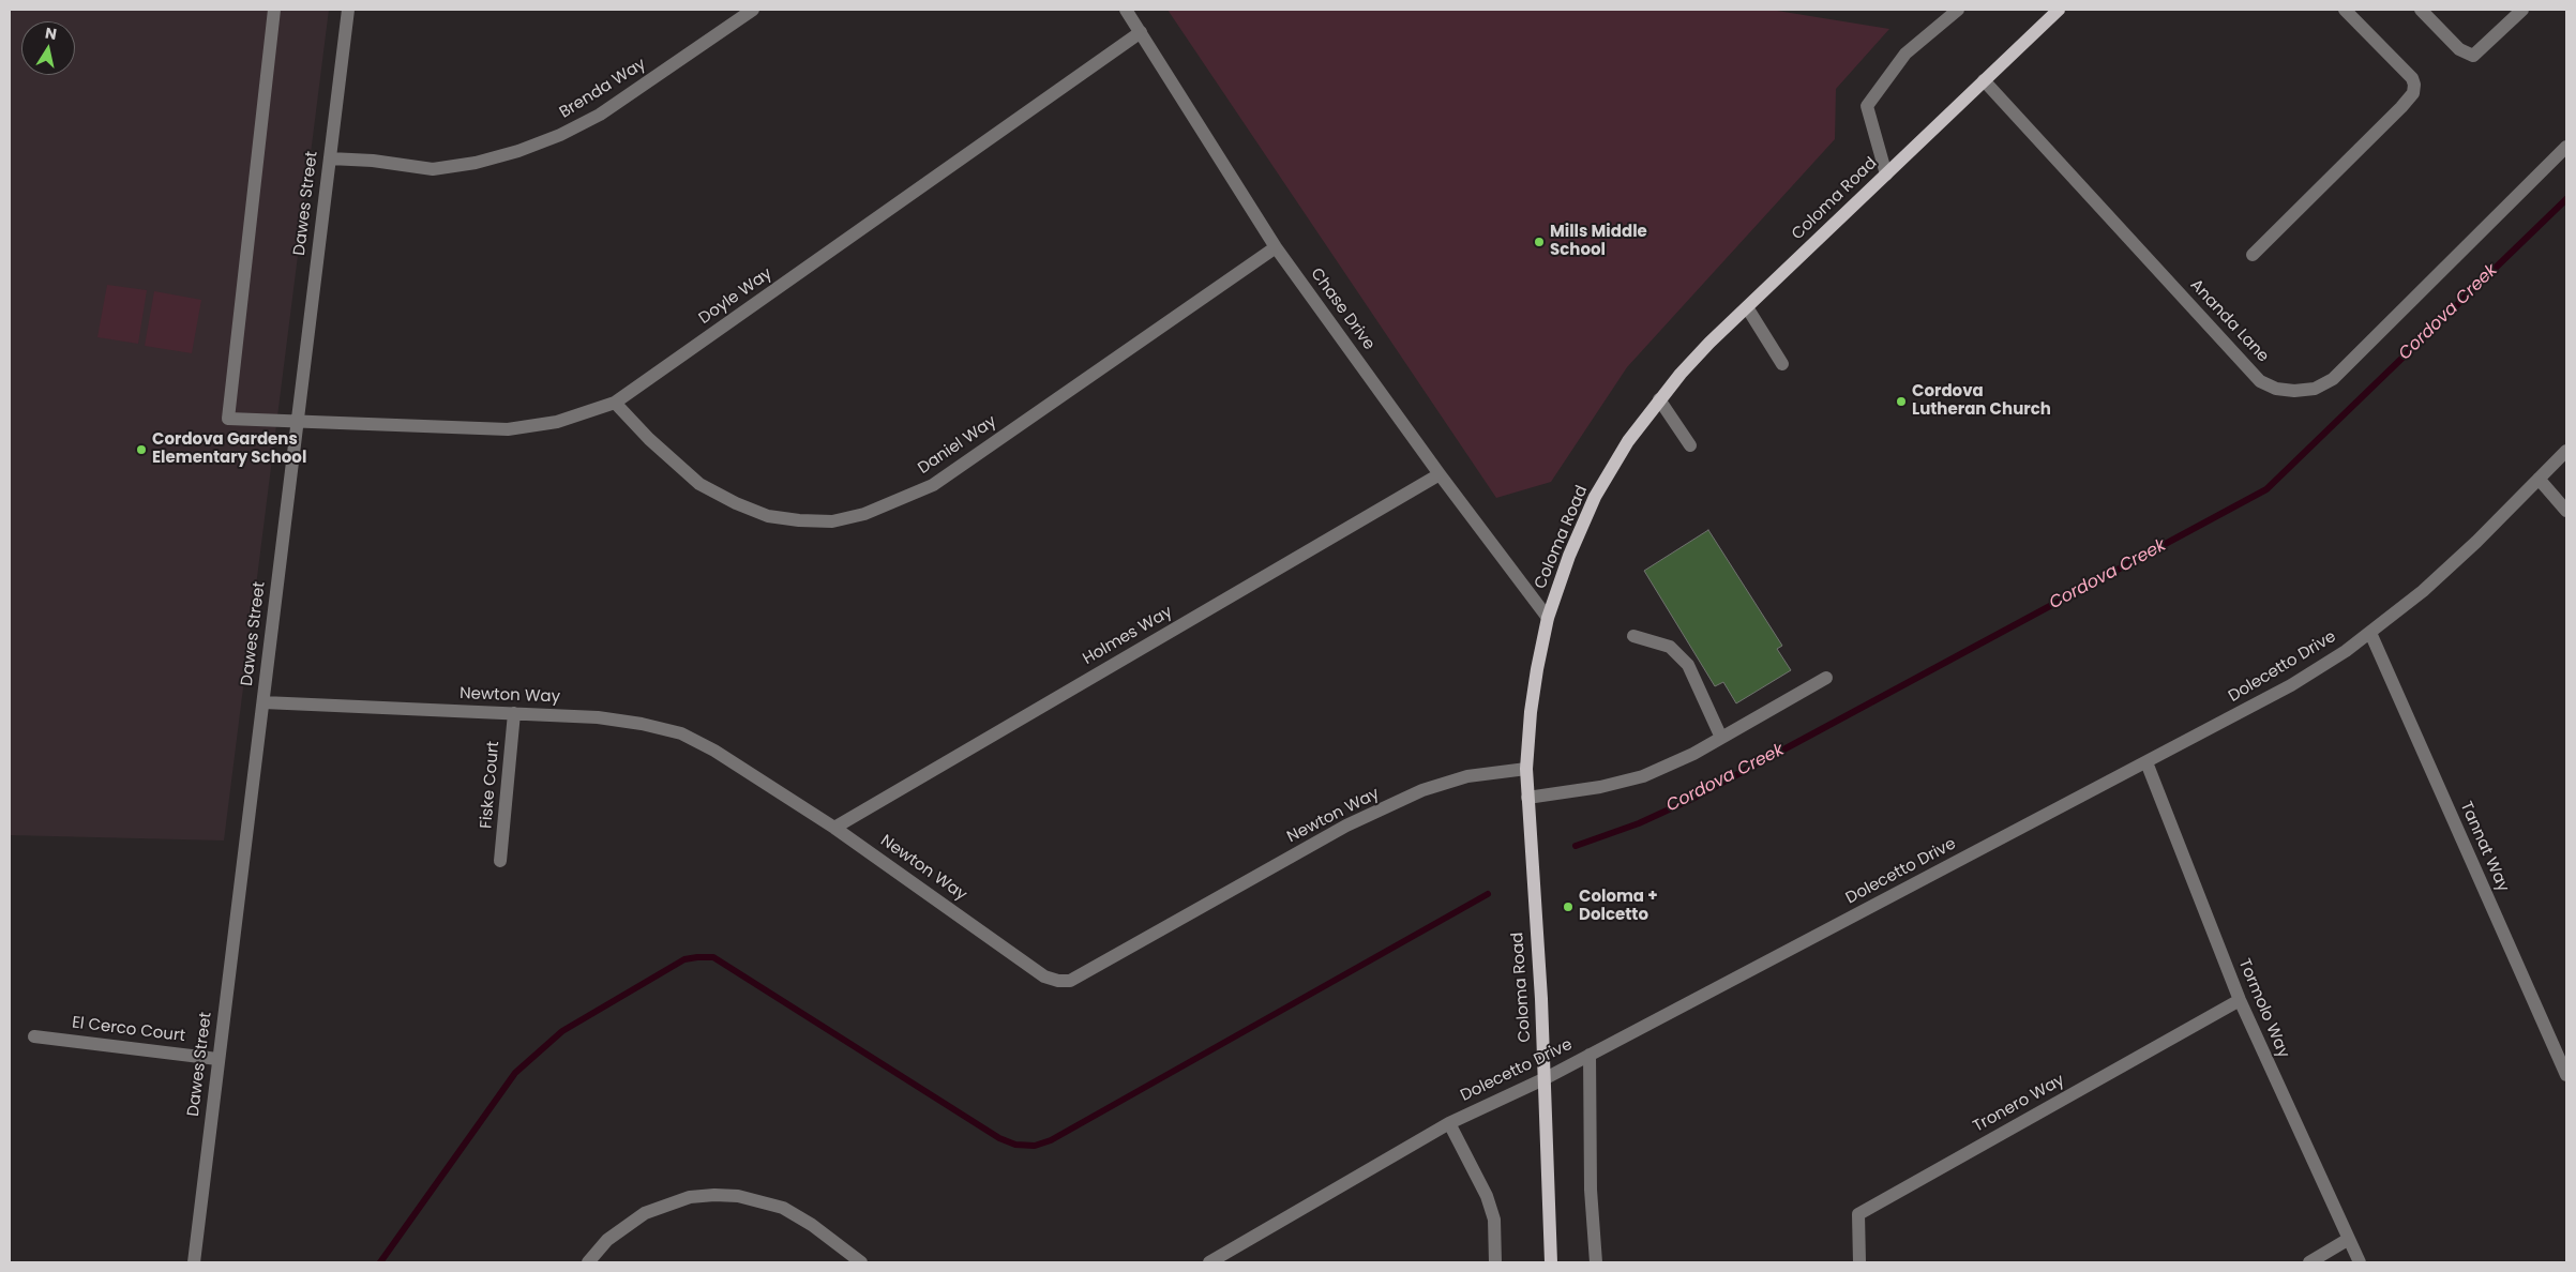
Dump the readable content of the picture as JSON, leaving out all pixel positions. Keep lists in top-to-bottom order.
{
  "streets": {
    "main road": ["Coloma Road"],
    "street": [
      "Brenda Way",
      "Dawes Street",
      "Doyle Way",
      "Chase Drive",
      "Ananda Lane",
      "Daniel Way",
      "Holmes Way",
      "Dolecetto Drive",
      "Newton Way",
      "Fiske Court",
      "Tannat Way",
      "Tormolo Way",
      "El Cerco Court",
      "Tronero Way"
    ]
  },
  "crossings": [
    ["Brenda Way", "Dawes Street"],
    ["Coloma Road", "Chase Drive"],
    ["Coloma Road", "Ananda Lane"],
    ["Coloma Road", "Dolecetto Drive"],
    ["Coloma Road", "Newton Way"],
    ["Dawes Street", "Doyle Way"],
    ["Dawes Street", "Newton Way"],
    ["Dawes Street", "El Cerco Court"],
    ["Doyle Way", "Chase Drive"],
    ["Doyle Way", "Daniel Way"],
    ["Chase Drive", "Daniel Way"],
    ["Chase Drive", "Holmes Way"],
    ["Holmes Way", "Newton Way"],
    ["Dolecetto Drive", "Tannat Way"],
    ["Dolecetto Drive", "Tormolo Way"],
    ["Newton Way", "Fiske Court"],
    ["Tormolo Way", "Tronero Way"]
  ],
  "water": ["Cordova Creek"],
  "places": [
    "Mills Middle School",
    "Cordova Lutheran Church",
    "Cordova Gardens Elementary School",
    "Coloma + Dolcetto"
  ],
  "north": "top"
}
